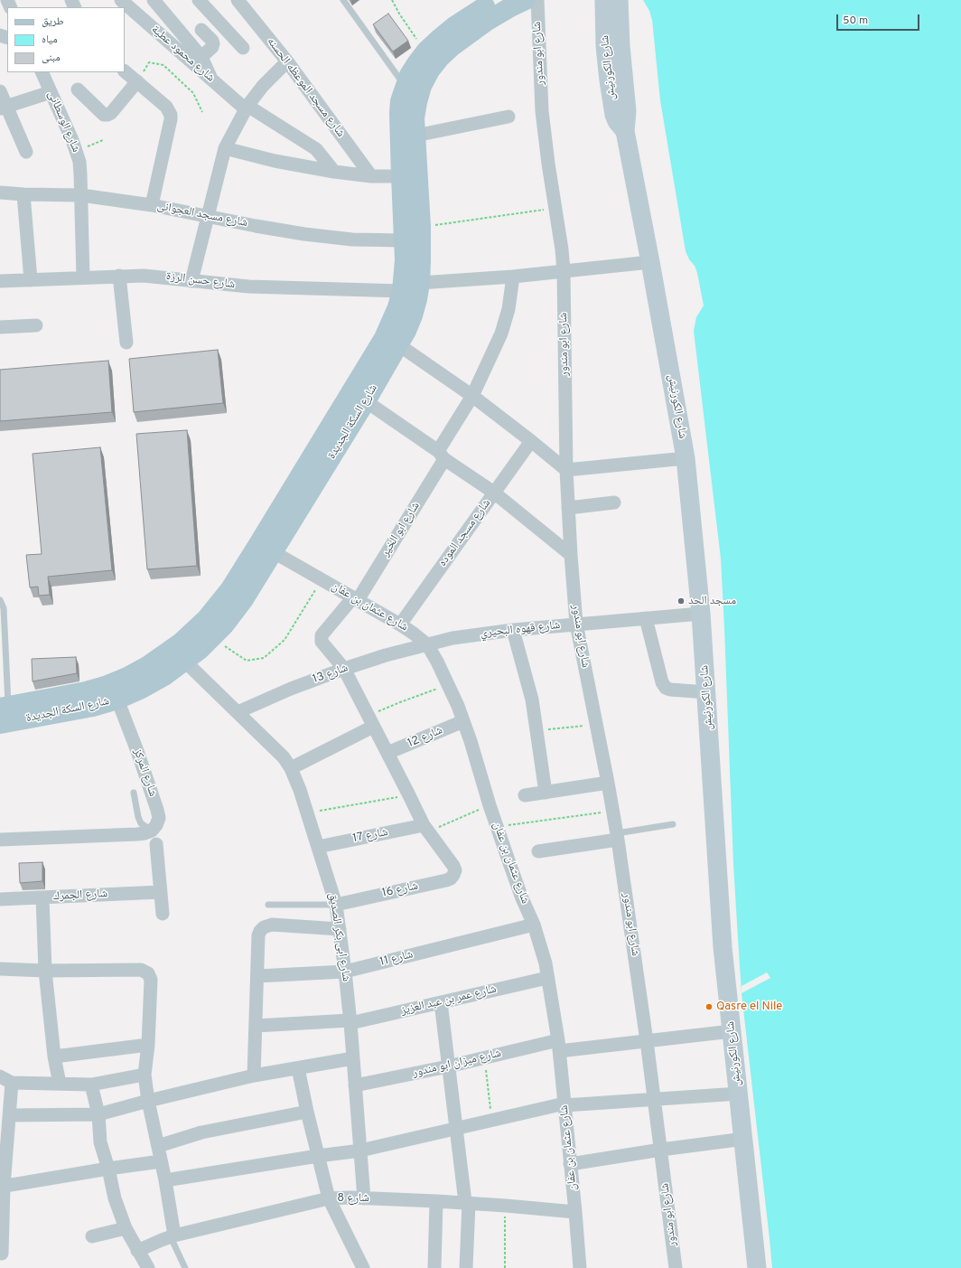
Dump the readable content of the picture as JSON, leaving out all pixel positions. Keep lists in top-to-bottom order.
{
  "streets": {
    "main road": ["شارع الكورنيش", "شارع السكة الجديدة"],
    "street": [
      "شارع ابو مندور",
      "شارع محمود عطية",
      "شارع مسجد الموعظه الحسنه",
      "شارع الوسطانى",
      "شارع مسجد العجوانى",
      "شارع حسن الرزة",
      "شارع ابو الخير",
      "شارع مسجد الموده",
      "شارع عثمان بن عفان",
      "شارع قهوه البحيري",
      "شارع 13",
      "شارع 12",
      "شارع المركز",
      "شارع 17",
      "شارع 16",
      "شارع الجمرك",
      "شارع ابى بكر الصديق",
      "شارع 11",
      "شارع عمر بن عبد العزيز",
      "شارع ميزان ابو مندور",
      "شارع 8"
    ]
  },
  "crossings": [
    ["شارع ابو مندور", "شارع قهوه البحيري"],
    ["شارع ابو مندور", "شارع ميزان ابو مندور"],
    ["شارع الكورنيش", "شارع قهوه البحيري"],
    ["شارع الكورنيش", "شارع ميزان ابو مندور"],
    ["شارع الوسطانى", "شارع مسجد العجوانى"],
    ["شارع الوسطانى", "شارع حسن الرزة"],
    ["شارع مسجد العجوانى", "شارع السكة الجديدة"],
    ["شارع حسن الرزة", "شارع السكة الجديدة"],
    ["شارع السكة الجديدة", "شارع عثمان بن عفان"],
    ["شارع السكة الجديدة", "شارع المركز"],
    ["شارع السكة الجديدة", "شارع ابى بكر الصديق"],
    ["شارع ابو الخير", "شارع عثمان بن عفان"],
    ["شارع ابو الخير", "شارع 13"],
    ["شارع مسجد الموده", "شارع عثمان بن عفان"],
    ["شارع عثمان بن عفان", "شارع قهوه البحيري"],
    ["شارع عثمان بن عفان", "شارع 13"],
    ["شارع عثمان بن عفان", "شارع 12"],
    ["شارع عثمان بن عفان", "شارع 11"],
    ["شارع عثمان بن عفان", "شارع عمر بن عبد العزيز"],
    ["شارع عثمان بن عفان", "شارع ميزان ابو مندور"],
    ["شارع عثمان بن عفان", "شارع 8"],
    ["شارع قهوه البحيري", "شارع 13"],
    ["شارع 13", "شارع ابى بكر الصديق"],
    ["شارع 17", "شارع 16"],
    ["شارع 17", "شارع ابى بكر الصديق"],
    ["شارع 16", "شارع ابى بكر الصديق"],
    ["شارع ابى بكر الصديق", "شارع 11"],
    ["شارع ابى بكر الصديق", "شارع عمر بن عبد العزيز"],
    ["شارع ابى بكر الصديق", "شارع ميزان ابو مندور"],
    ["شارع ابى بكر الصديق", "شارع 8"]
  ],
  "places": ["مسجد الحد", "Qasre el Nile"],
  "legend": ["طريق", "مياه", "مبنى"],
  "scale_bar": "50 m"
}
